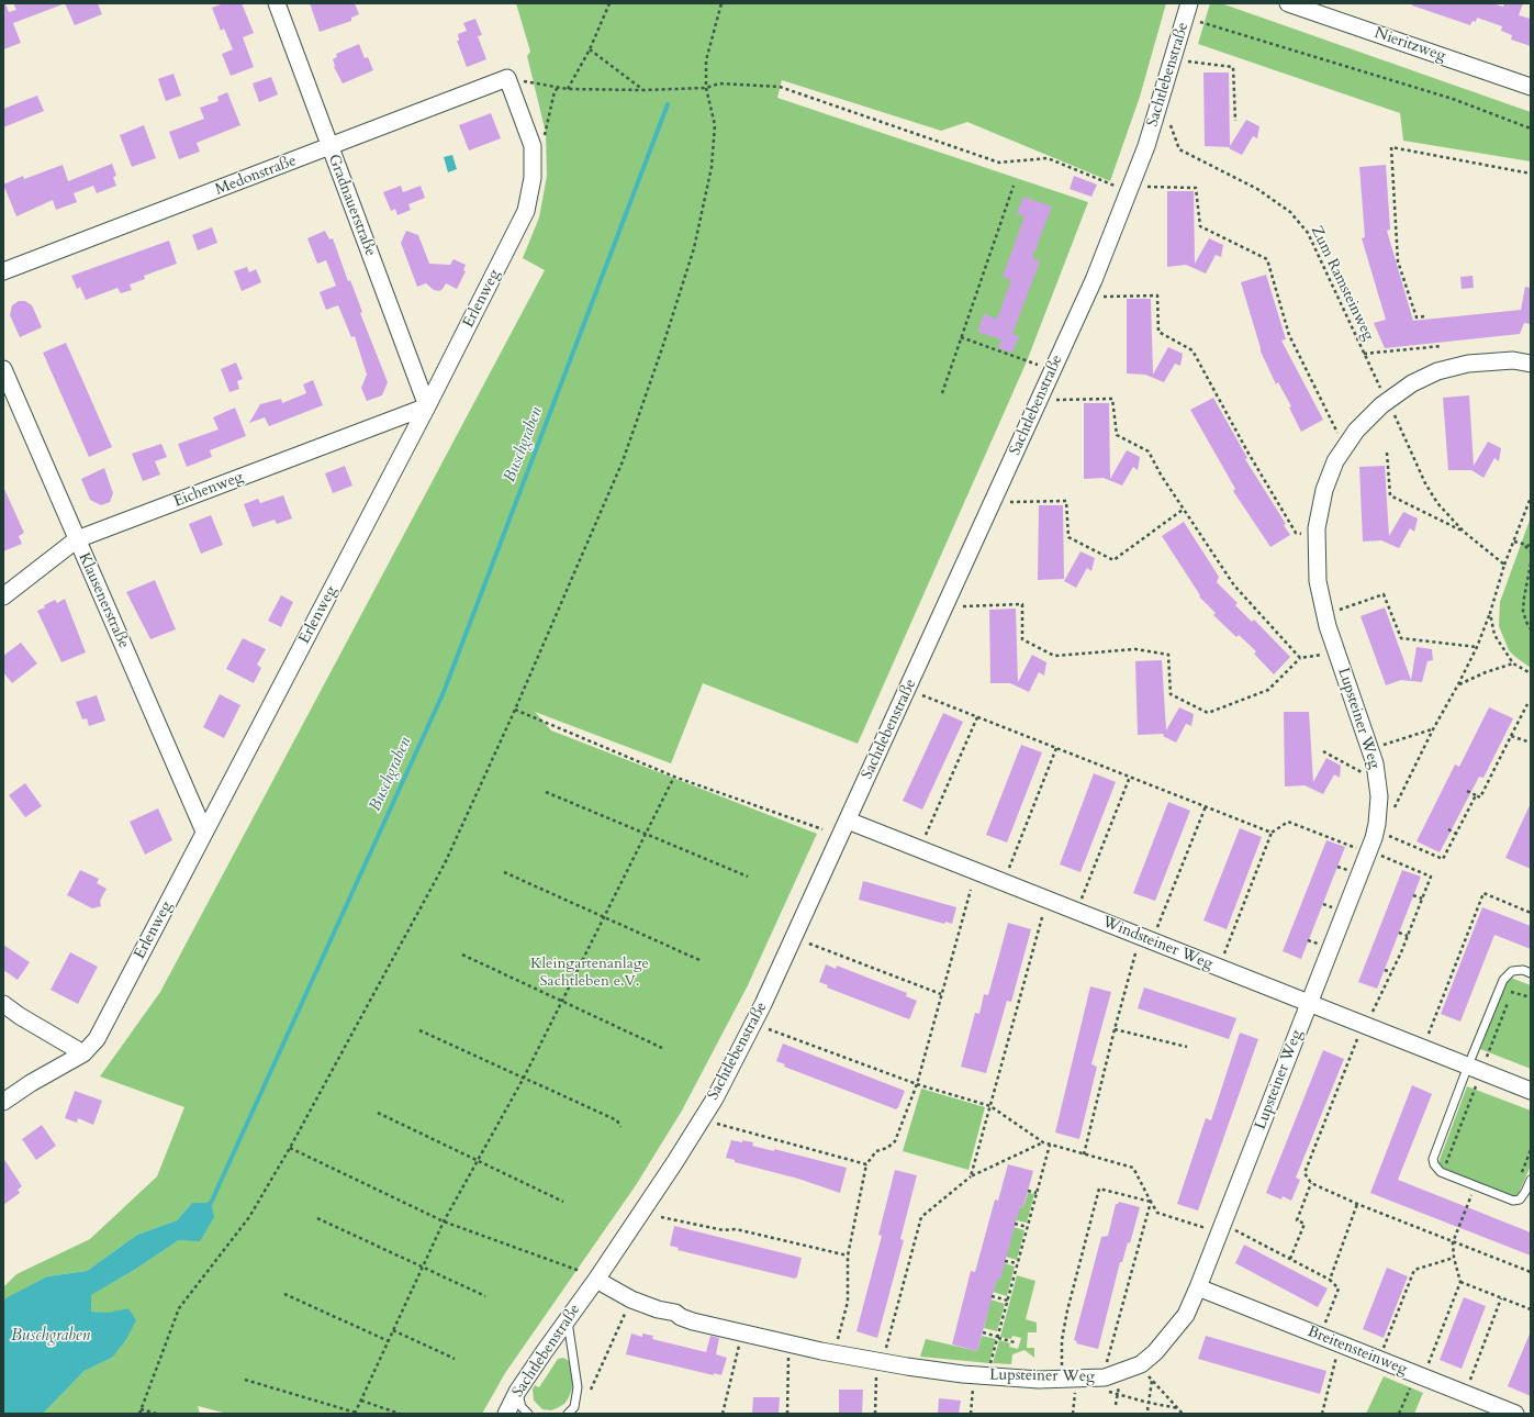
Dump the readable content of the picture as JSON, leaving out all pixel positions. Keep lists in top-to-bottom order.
{
  "streets": {
    "street": [
      "Nieritzweg",
      "Sachtlebenstraße",
      "Medonstraße",
      "Gradnauerstraße",
      "Erlenweg",
      "Eichenweg",
      "Klausenerstraße",
      "Lupsteiner Weg",
      "Windsteiner Weg",
      "Breitensteinweg"
    ],
    "path": ["Zum Ramsteinweg"]
  },
  "crossings": [
    ["Sachtlebenstraße", "Lupsteiner Weg"],
    ["Sachtlebenstraße", "Windsteiner Weg"],
    ["Medonstraße", "Gradnauerstraße"],
    ["Medonstraße", "Erlenweg"],
    ["Gradnauerstraße", "Erlenweg"],
    ["Gradnauerstraße", "Eichenweg"],
    ["Erlenweg", "Eichenweg"],
    ["Erlenweg", "Klausenerstraße"],
    ["Eichenweg", "Klausenerstraße"],
    ["Lupsteiner Weg", "Windsteiner Weg"],
    ["Lupsteiner Weg", "Breitensteinweg"]
  ],
  "water": ["Buschgraben"],
  "parks": ["Kleingartenanlage Sachtleben e.V."]
}
